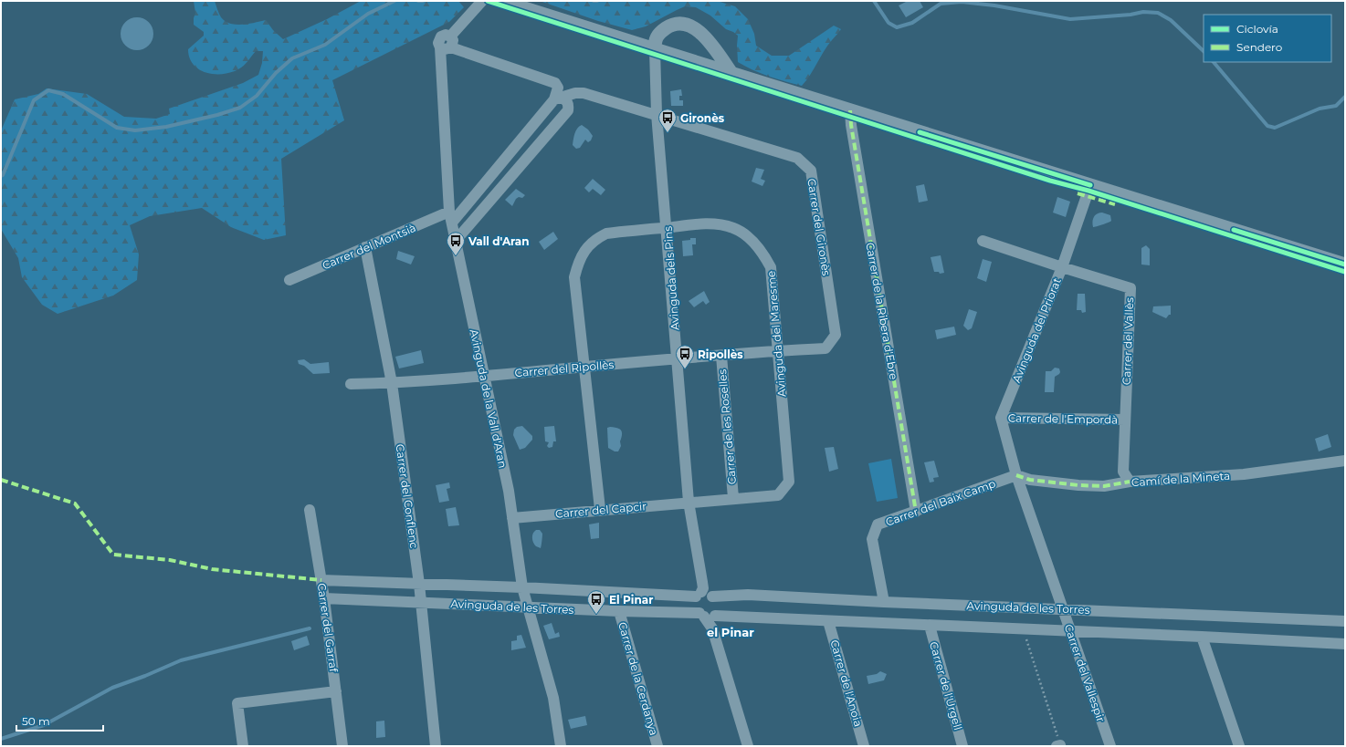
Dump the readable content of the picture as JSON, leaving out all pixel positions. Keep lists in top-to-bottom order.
{
  "streets": {
    "street": [
      "Carrer del Gironès",
      "Carrer del Montsià",
      "Avinguda dels Pins",
      "Carrer de la Ribera d'Ebre",
      "Avinguda del Priorat",
      "Avinguda del Maresme",
      "Carrer del Vallès",
      "Carrer del Ripollès",
      "Avinguda de la Vall d'Aran",
      "Carrer de l'Empordà",
      "Carrer de les Roselles",
      "Camí de la Mineta",
      "Carrer del Conflenc",
      "Carrer del Baix Camp",
      "Carrer del Capcir",
      "Avinguda de les Torres",
      "Carrer del Garraf",
      "Carrer del Vallespir",
      "Carrer de la Cerdanya",
      "Carrer de l'Anoia",
      "Carrer de l'Urgell"
    ]
  },
  "crossings": [
    ["Carrer del Gironès", "Avinguda dels Pins"],
    ["Carrer del Gironès", "Avinguda del Maresme"],
    ["Carrer del Gironès", "Carrer del Ripollès"],
    ["Carrer del Montsià", "Avinguda de la Vall d'Aran"],
    ["Carrer del Montsià", "Carrer del Conflenc"],
    ["Avinguda dels Pins", "Avinguda del Maresme"],
    ["Avinguda dels Pins", "Carrer del Ripollès"],
    ["Avinguda dels Pins", "Carrer del Capcir"],
    ["Avinguda dels Pins", "Avinguda de les Torres"],
    ["Carrer de la Ribera d'Ebre", "Carrer del Baix Camp"],
    ["Avinguda del Priorat", "Carrer del Vallès"],
    ["Avinguda del Priorat", "Carrer de l'Empordà"],
    ["Avinguda del Maresme", "Carrer del Ripollès"],
    ["Avinguda del Maresme", "Carrer de les Roselles"],
    ["Avinguda del Maresme", "Carrer del Capcir"],
    ["Carrer del Vallès", "Carrer de l'Empordà"],
    ["Carrer del Vallès", "Camí de la Mineta"],
    ["Carrer del Ripollès", "Avinguda de la Vall d'Aran"],
    ["Carrer del Ripollès", "Carrer de les Roselles"],
    ["Carrer del Ripollès", "Carrer del Conflenc"],
    ["Avinguda de la Vall d'Aran", "Carrer del Capcir"],
    ["Avinguda de la Vall d'Aran", "Avinguda de les Torres"],
    ["Camí de la Mineta", "Carrer del Baix Camp"],
    ["Camí de la Mineta", "Carrer del Vallespir"],
    ["Carrer del Conflenc", "Avinguda de les Torres"],
    ["Carrer del Baix Camp", "Avinguda de les Torres"],
    ["Carrer del Baix Camp", "Carrer del Vallespir"],
    ["Avinguda de les Torres", "Carrer del Garraf"],
    ["Avinguda de les Torres", "Carrer del Vallespir"],
    ["Avinguda de les Torres", "Carrer de la Cerdanya"],
    ["Avinguda de les Torres", "Carrer de l'Anoia"],
    ["Avinguda de les Torres", "Carrer de l'Urgell"]
  ],
  "districts": ["el Pinar"],
  "places": {
    "bus stop": [
      "Gironès",
      "Vall d'Aran",
      "Ripollès",
      "El Pinar"
    ]
  },
  "legend": ["Ciclovía", "Sendero"],
  "scale_bar": "50 m"
}
